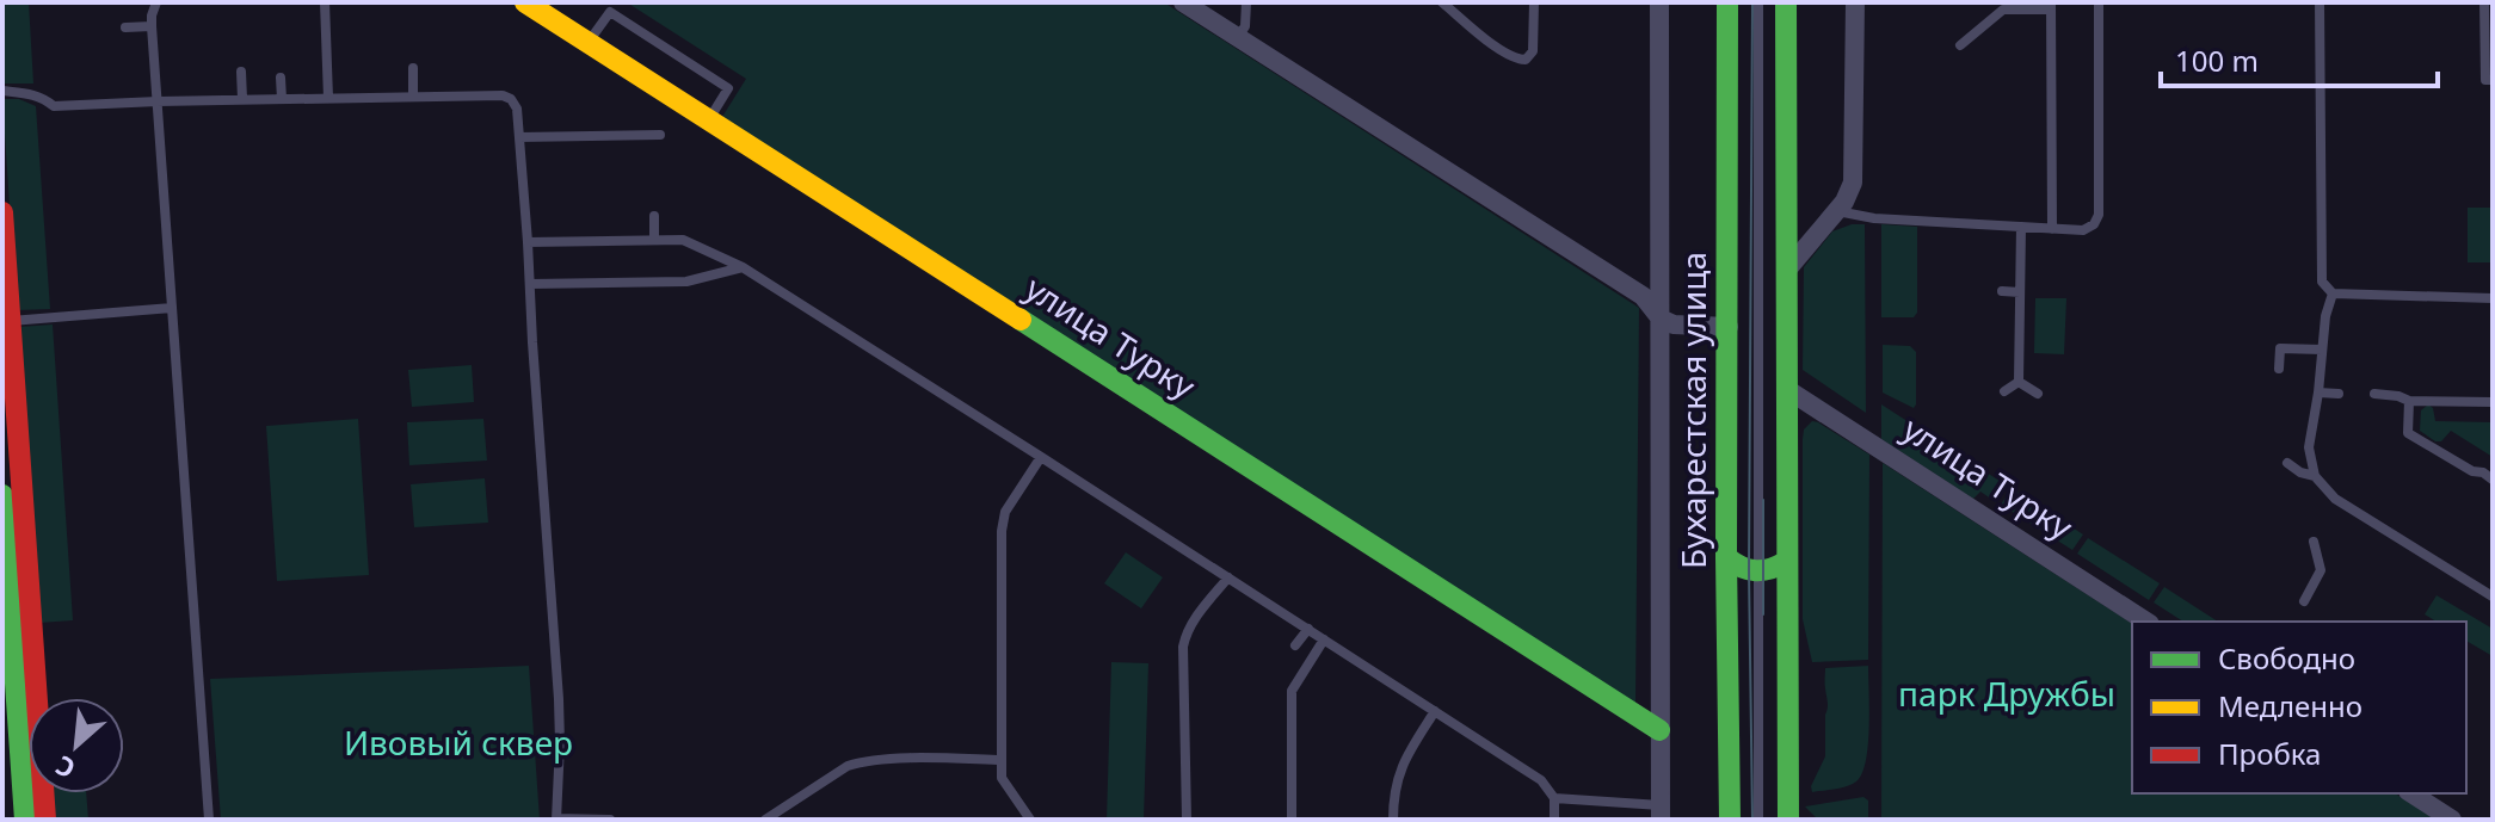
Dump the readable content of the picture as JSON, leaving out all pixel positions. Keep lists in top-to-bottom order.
{
  "streets": {
    "street": ["улица Турку", "Бухарестская улица"]
  },
  "parks": ["парк Дружбы", "Ивовый сквер"],
  "legend": ["Свободно", "Медленно", "Пробка"],
  "scale_bar": "100 m",
  "north": "bottom left"
}
